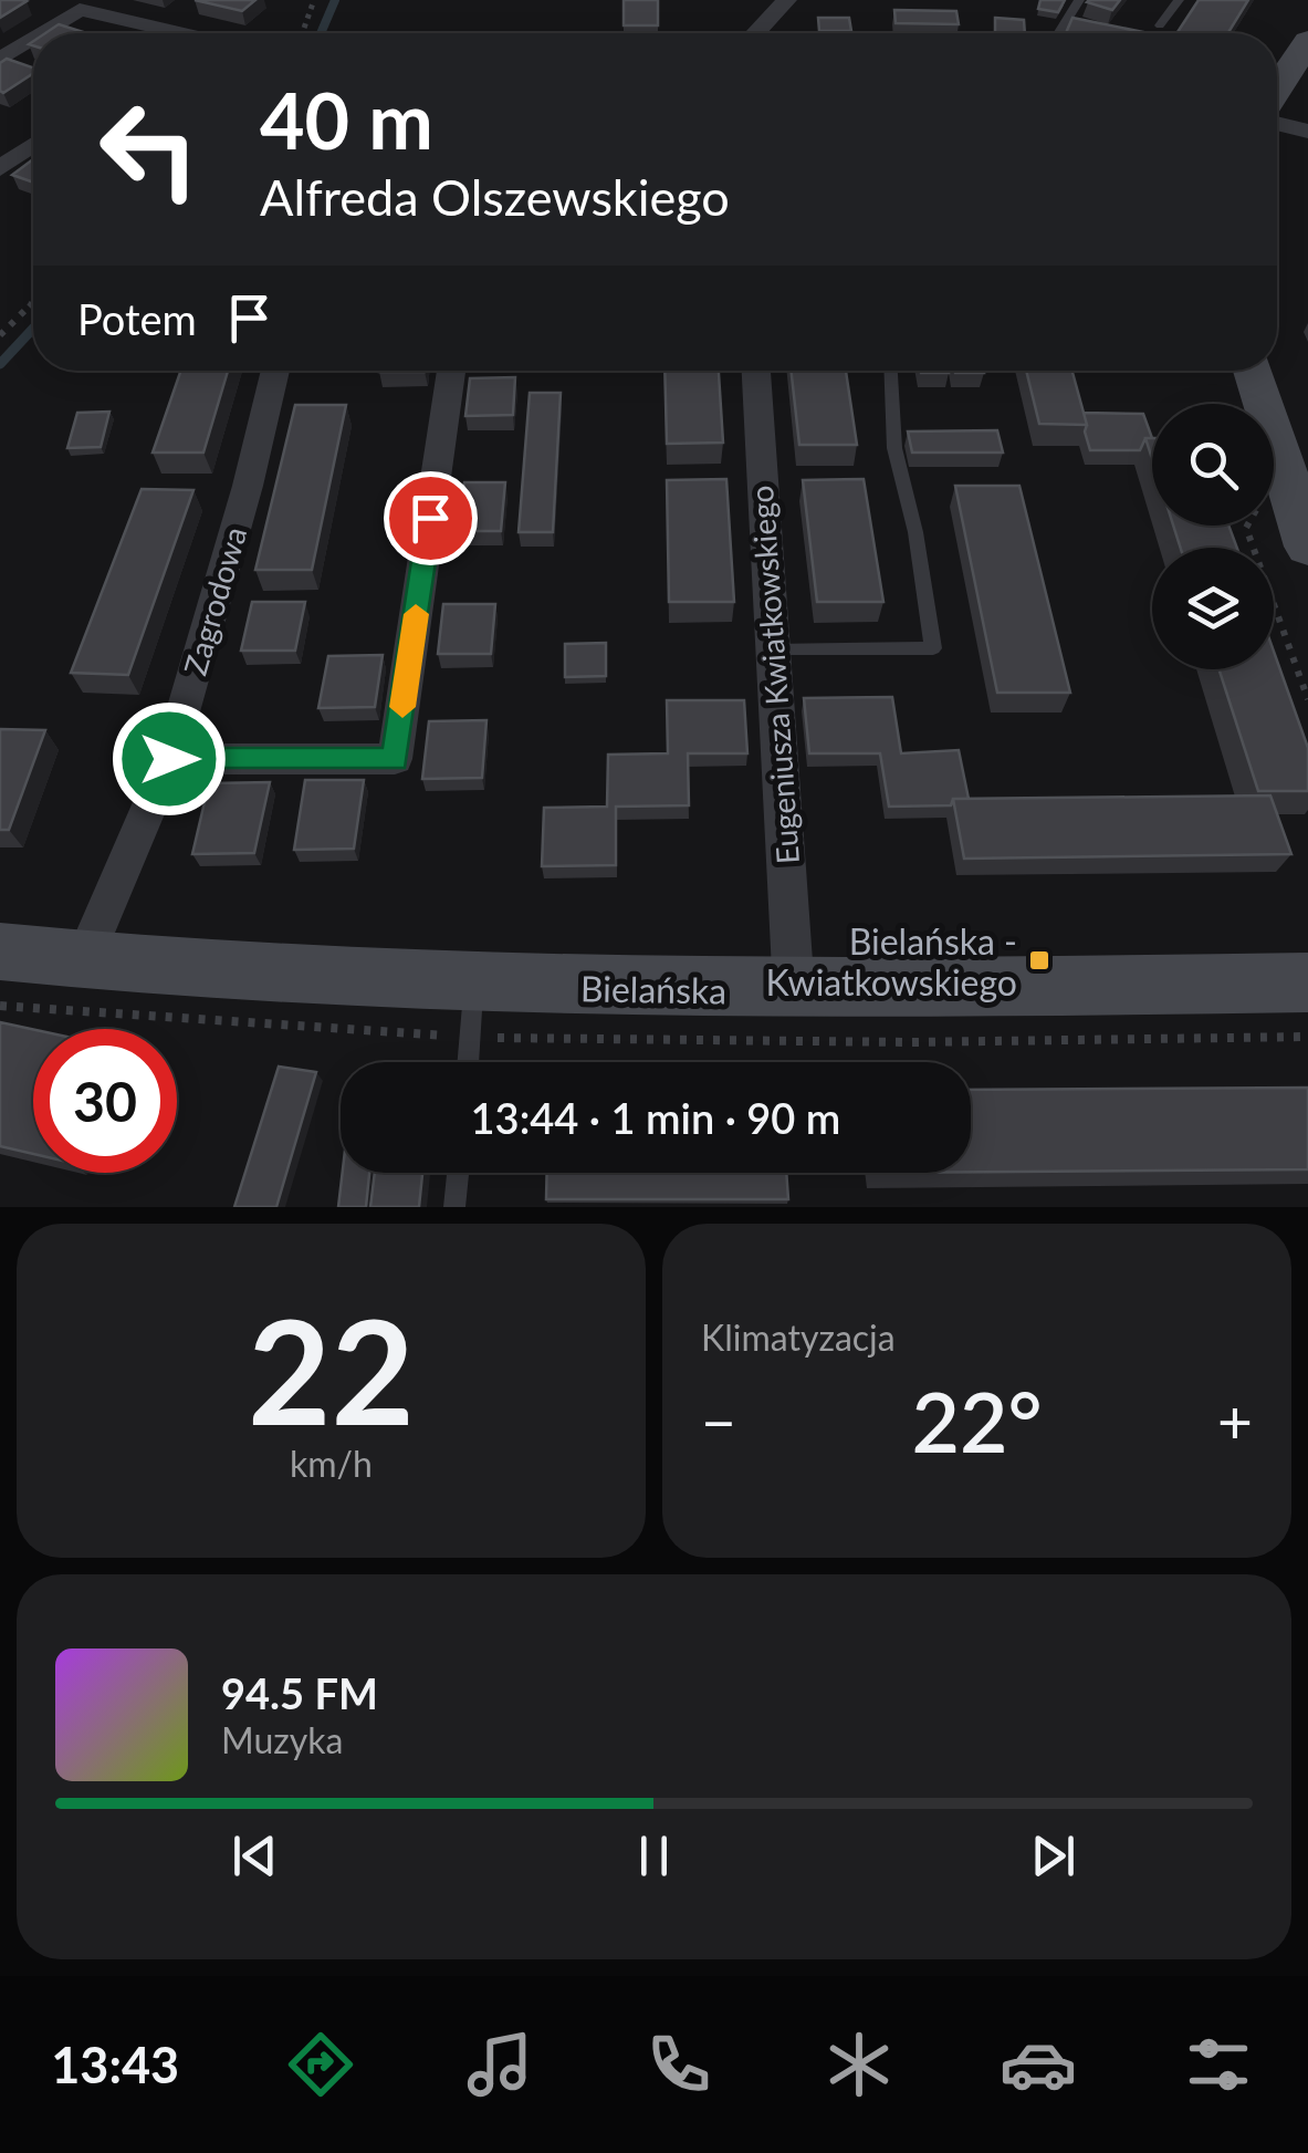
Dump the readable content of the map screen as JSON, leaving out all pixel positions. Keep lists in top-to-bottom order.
{
  "streets": {
    "street": ["Zagrodowa", "Eugeniusza Kwiatkowskiego", "Bielańska"]
  },
  "crossings": [
    ["Zagrodowa", "Bielańska"],
    ["Eugeniusza Kwiatkowskiego", "Bielańska"]
  ],
  "places": {
    "transit": ["Bielańska - Kwiatkowskiego"]
  },
  "page": {
    "turn": ["40 m", "Alfreda Olszewskiego"],
    "then": "Potem",
    "limit": "30",
    "trip": "13:44 · 1 min · 90 m",
    "tile": [
      ["22", "km/h"],
      "Klimatyzacja"
    ],
    "heat": ["−", "22°", "+"],
    "song": ["94.5 FM", "Muzyka"],
    "tabs": "13:43"
  }
}
